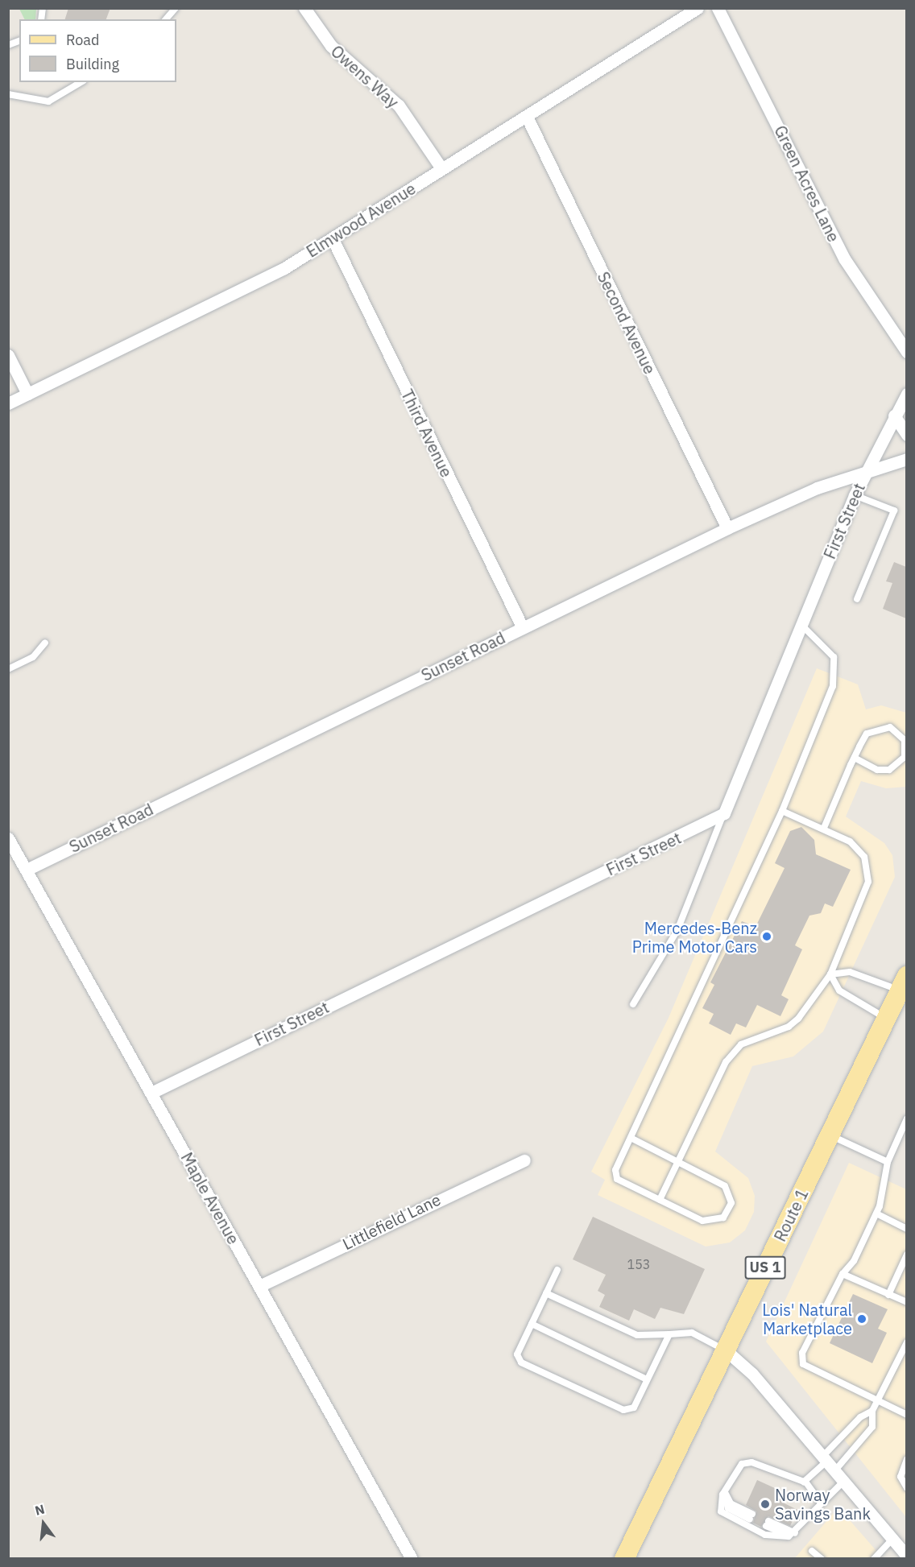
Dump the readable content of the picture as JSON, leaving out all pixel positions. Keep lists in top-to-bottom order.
{
  "streets": {
    "main road": ["Route 1", "US 1"],
    "street": [
      "Owens Way",
      "Green Acres Lane",
      "Elmwood Avenue",
      "Second Avenue",
      "Third Avenue",
      "First Street",
      "Sunset Road",
      "Maple Avenue",
      "Littlefield Lane"
    ]
  },
  "crossings": [
    ["Owens Way", "Elmwood Avenue"],
    ["Elmwood Avenue", "Second Avenue"],
    ["Elmwood Avenue", "Third Avenue"],
    ["Second Avenue", "Sunset Road"],
    ["Third Avenue", "Sunset Road"],
    ["First Street", "Sunset Road"],
    ["First Street", "Maple Avenue"],
    ["Sunset Road", "Maple Avenue"],
    ["Maple Avenue", "Littlefield Lane"]
  ],
  "places": ["Mercedes-Benz Prime Motor Cars", "Lois' Natural Marketplace", "Norway Savings Bank"],
  "house_numbers": ["153"],
  "legend": ["Road", "Building"],
  "north": "top"
}
